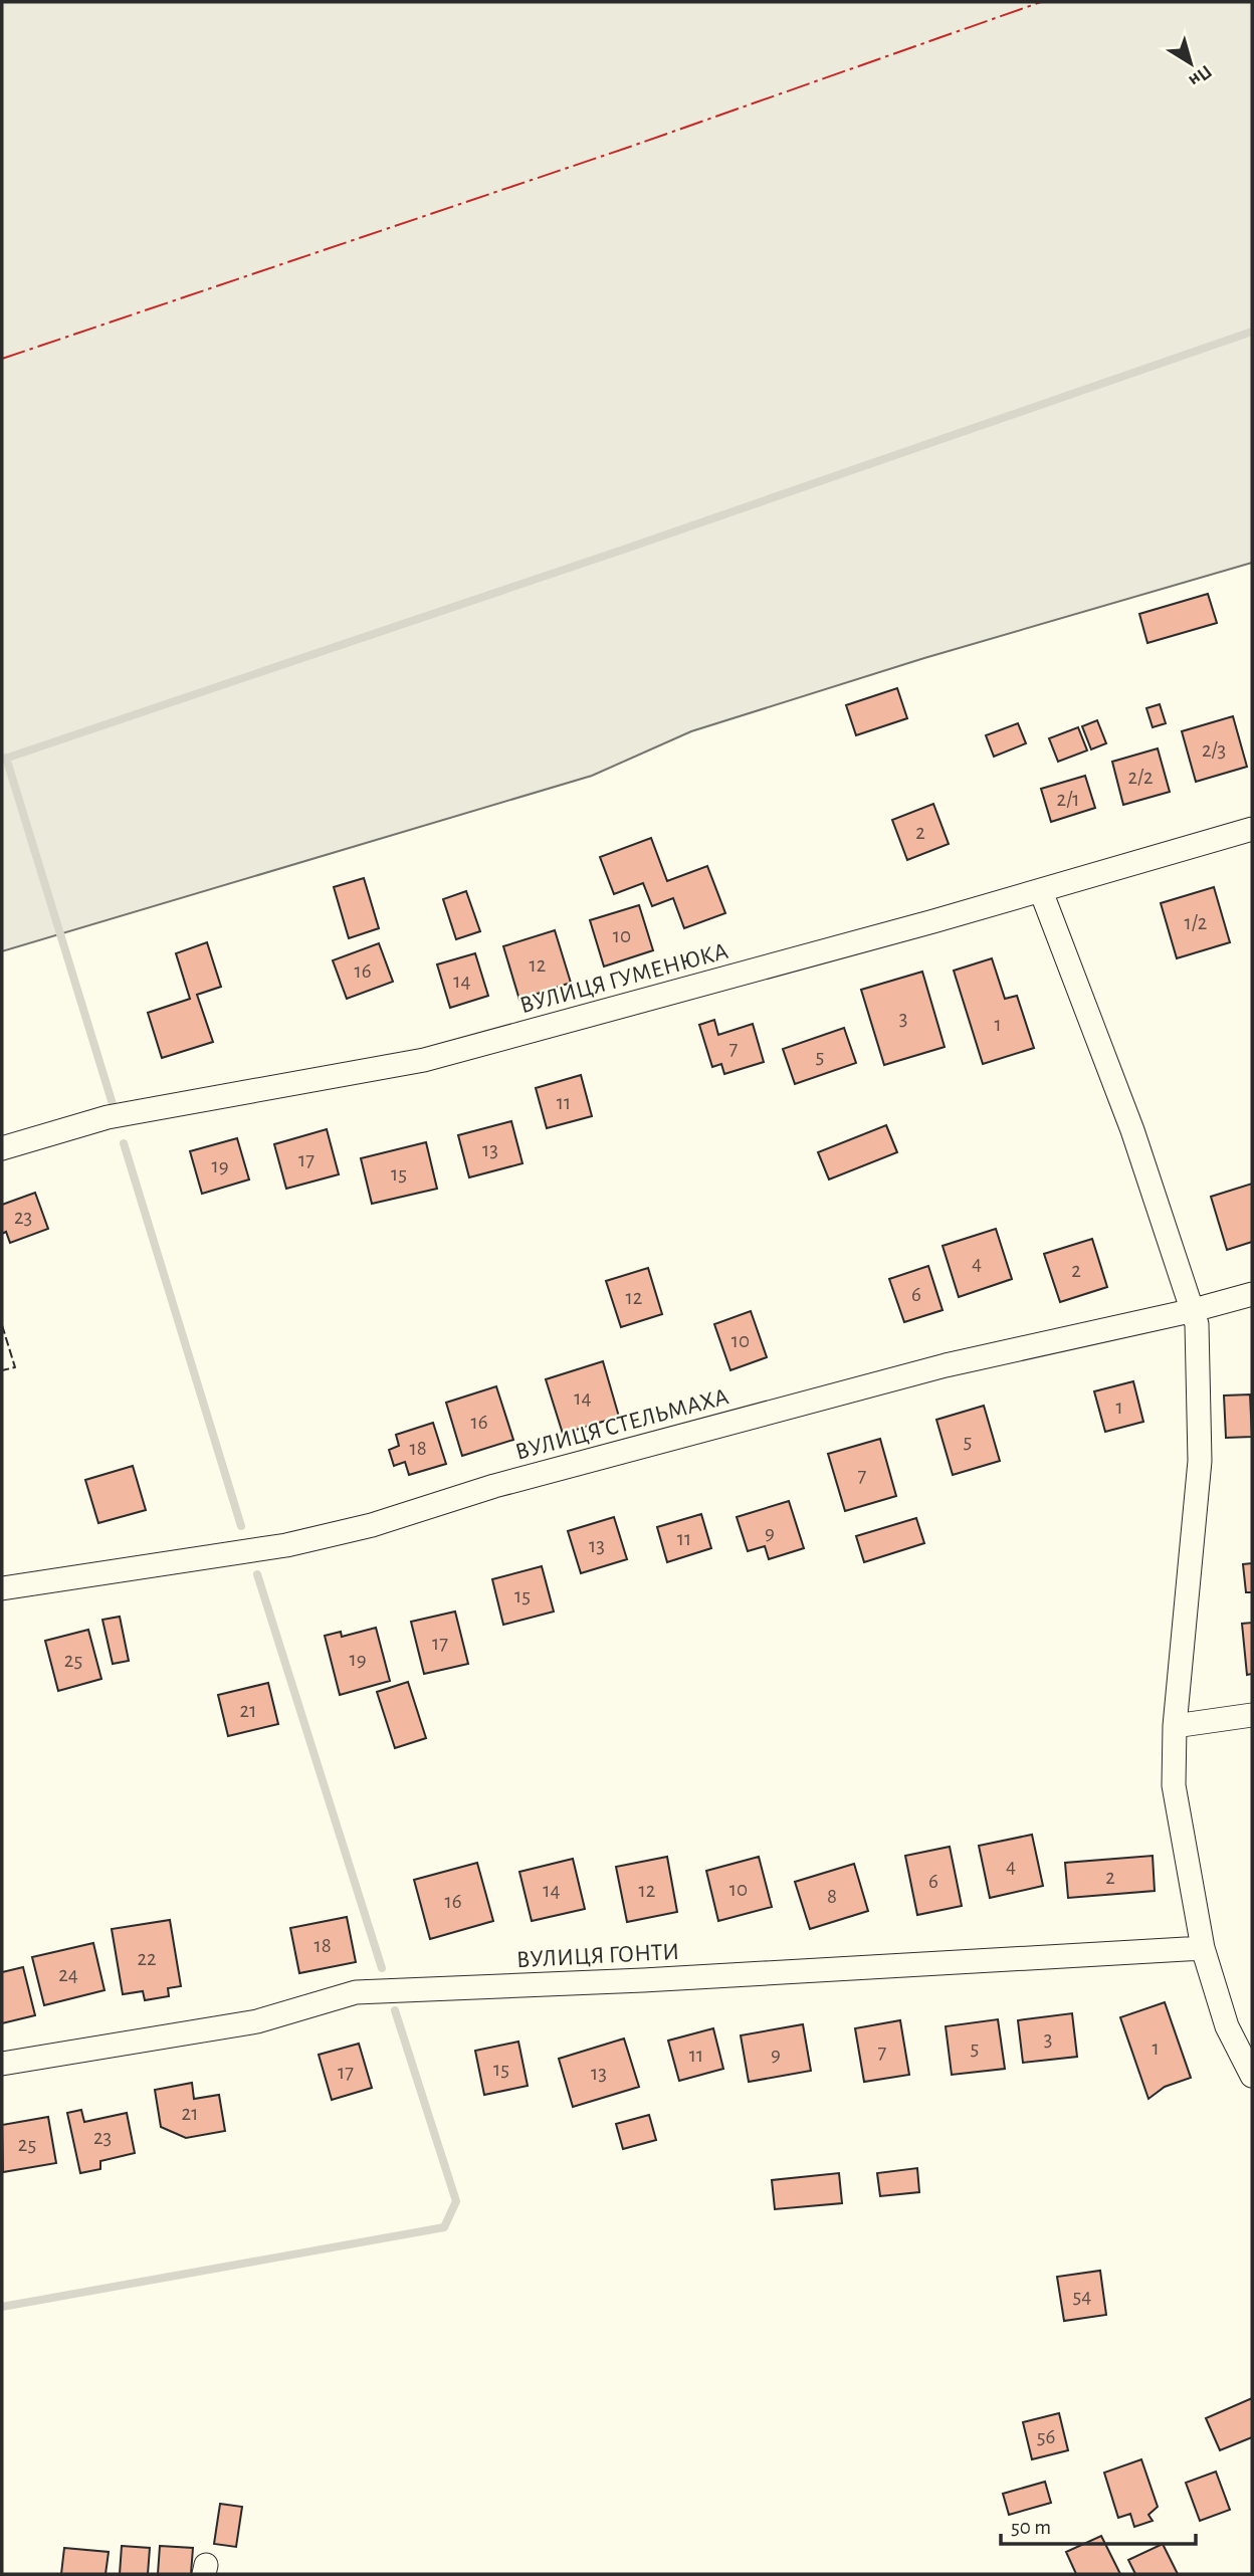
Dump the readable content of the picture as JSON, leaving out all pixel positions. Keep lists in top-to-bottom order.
{
  "streets": {
    "street": ["ВУЛИЦЯ ГУМЕНЮКА", "ВУЛИЦЯ СТЕЛЬМАХА", "ВУЛИЦЯ ГОНТИ"]
  },
  "house_numbers": [
    "2/3",
    "2/2",
    "2/1",
    "2",
    "1/2",
    "10",
    "12",
    "16",
    "14",
    "3",
    "1",
    "7",
    "5",
    "11",
    "13",
    "17",
    "19",
    "15",
    "23",
    "4",
    "2",
    "6",
    "12",
    "10",
    "14",
    "1",
    "16",
    "5",
    "18",
    "7",
    "9",
    "11",
    "13",
    "15",
    "17",
    "19",
    "25",
    "21",
    "4",
    "2",
    "6",
    "10",
    "14",
    "12",
    "8",
    "16",
    "18",
    "22",
    "24",
    "3",
    "5",
    "1",
    "7",
    "9",
    "11",
    "15",
    "17",
    "13",
    "21",
    "23",
    "25",
    "54",
    "56"
  ],
  "scale_bar": "50 m",
  "north": "bottom right"
}
